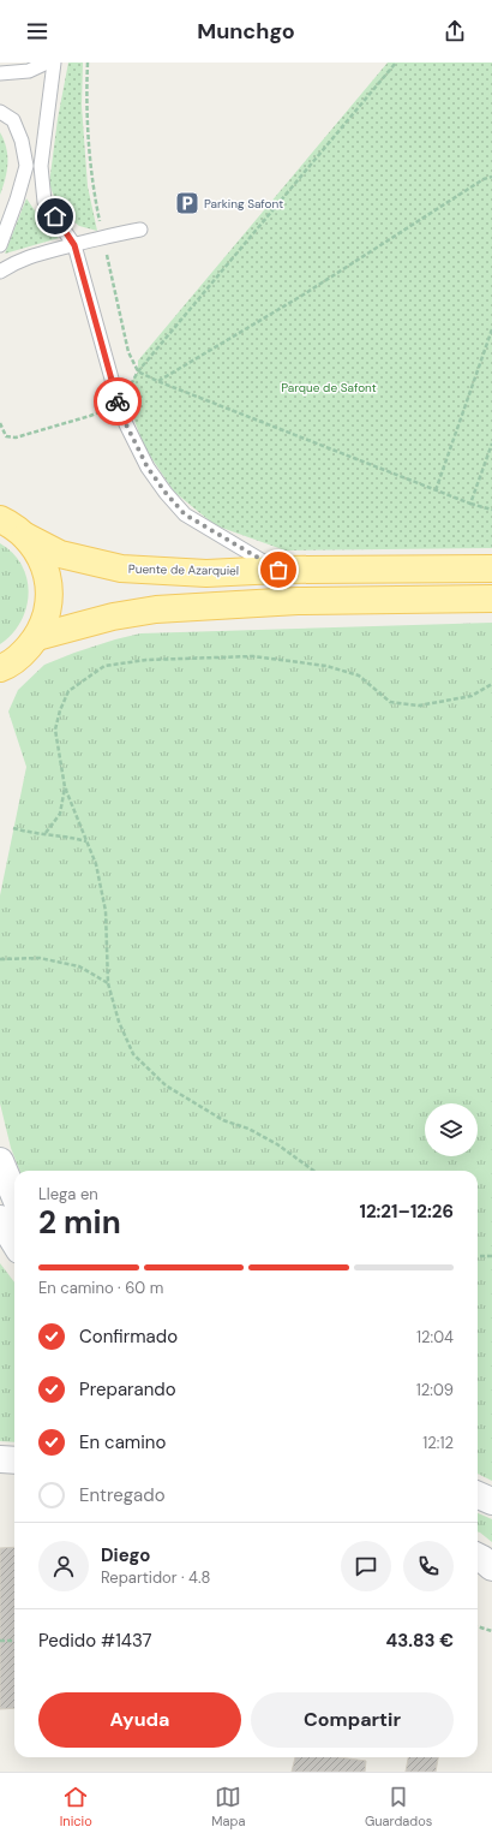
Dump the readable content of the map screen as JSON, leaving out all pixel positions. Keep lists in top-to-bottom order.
{
  "streets": {
    "main road": ["Puente de Azarquiel"]
  },
  "parks": ["Parque de Safont"],
  "places": {
    "parking": ["Parking Safont"]
  },
  "page": {
    "header": "Munchgo",
    "heading": ["2 min", "Llega en", "12:21–12:26"],
    "panel": [
      "Diego",
      "Repartidor · 4.8",
      "Pedido #1437",
      "43.83 €"
    ],
    "bar": "En camino · 60 m",
    "list": [
      ["Confirmado", "12:04"],
      ["Preparando", "12:09"],
      ["En camino", "12:12"],
      "Entregado"
    ],
    "buttons": ["Ayuda", "Compartir"],
    "tabs": ["Inicio", "Mapa", "Guardados"]
  }
}
